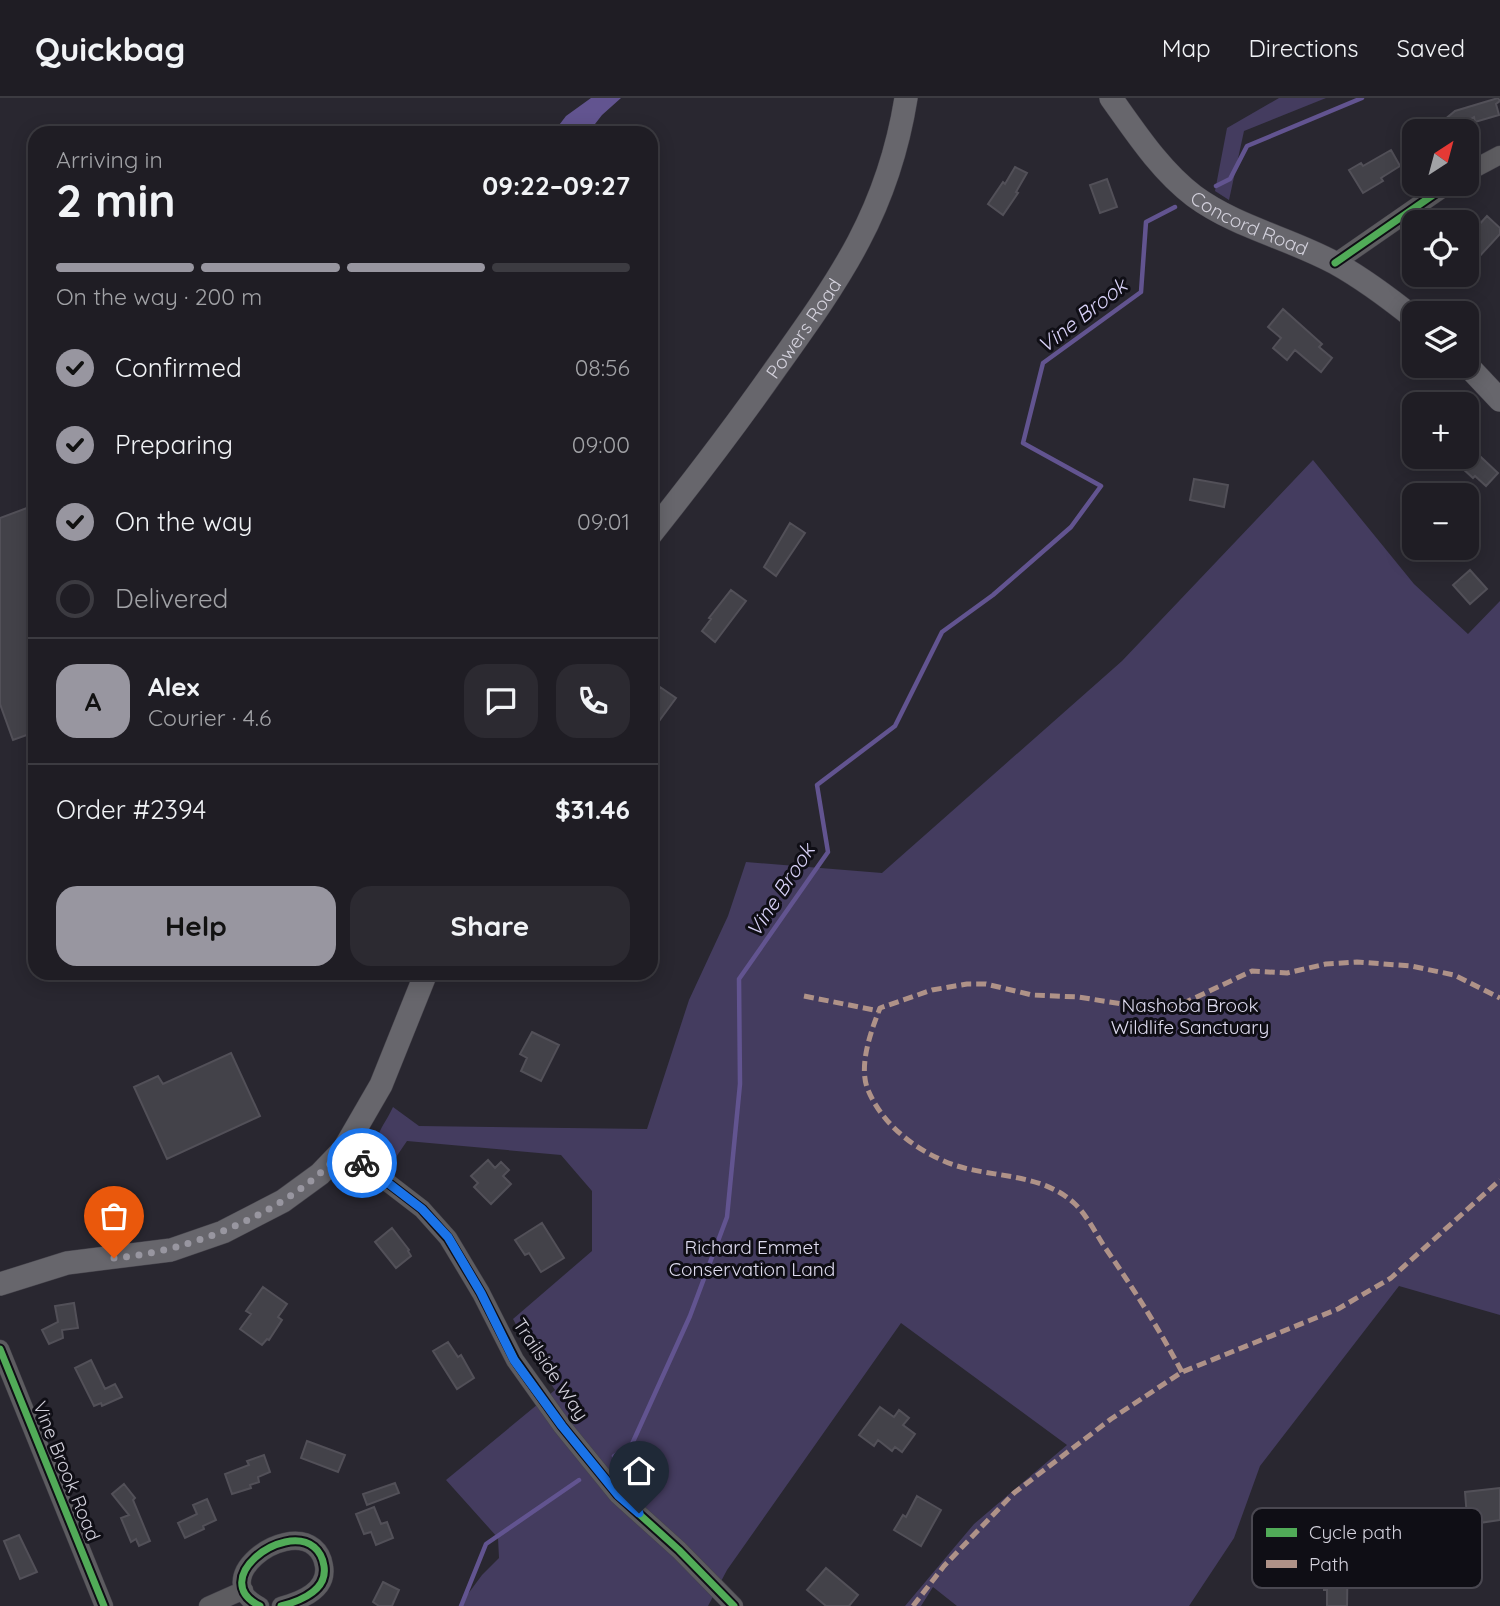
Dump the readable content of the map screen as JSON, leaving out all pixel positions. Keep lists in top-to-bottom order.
{
  "streets": {
    "main road": ["Concord Road", "Powers Road"],
    "street": ["Trailside Way", "Vine Brook Road"]
  },
  "water": ["Vine Brook"],
  "parks": ["Nashoba Brook Wildlife Sanctuary", "Richard Emmet Conservation Land"],
  "legend": ["Cycle path", "Path"],
  "north": "top right",
  "page": {
    "header": "Quickbag",
    "nav": ["Map", "Directions", "Saved"],
    "map_buttons": ["+", "−"],
    "heading": ["2 min", "Arriving in", "09:22–09:27"],
    "panel": [
      "Alex",
      "Courier · 4.6",
      "Order #2394",
      "$31.46"
    ],
    "bar": "On the way · 200 m",
    "list": [
      ["Confirmed", "08:56"],
      ["Preparing", "09:00"],
      ["On the way", "09:01"],
      "Delivered"
    ],
    "round": "A",
    "buttons": ["Help", "Share"]
  }
}
